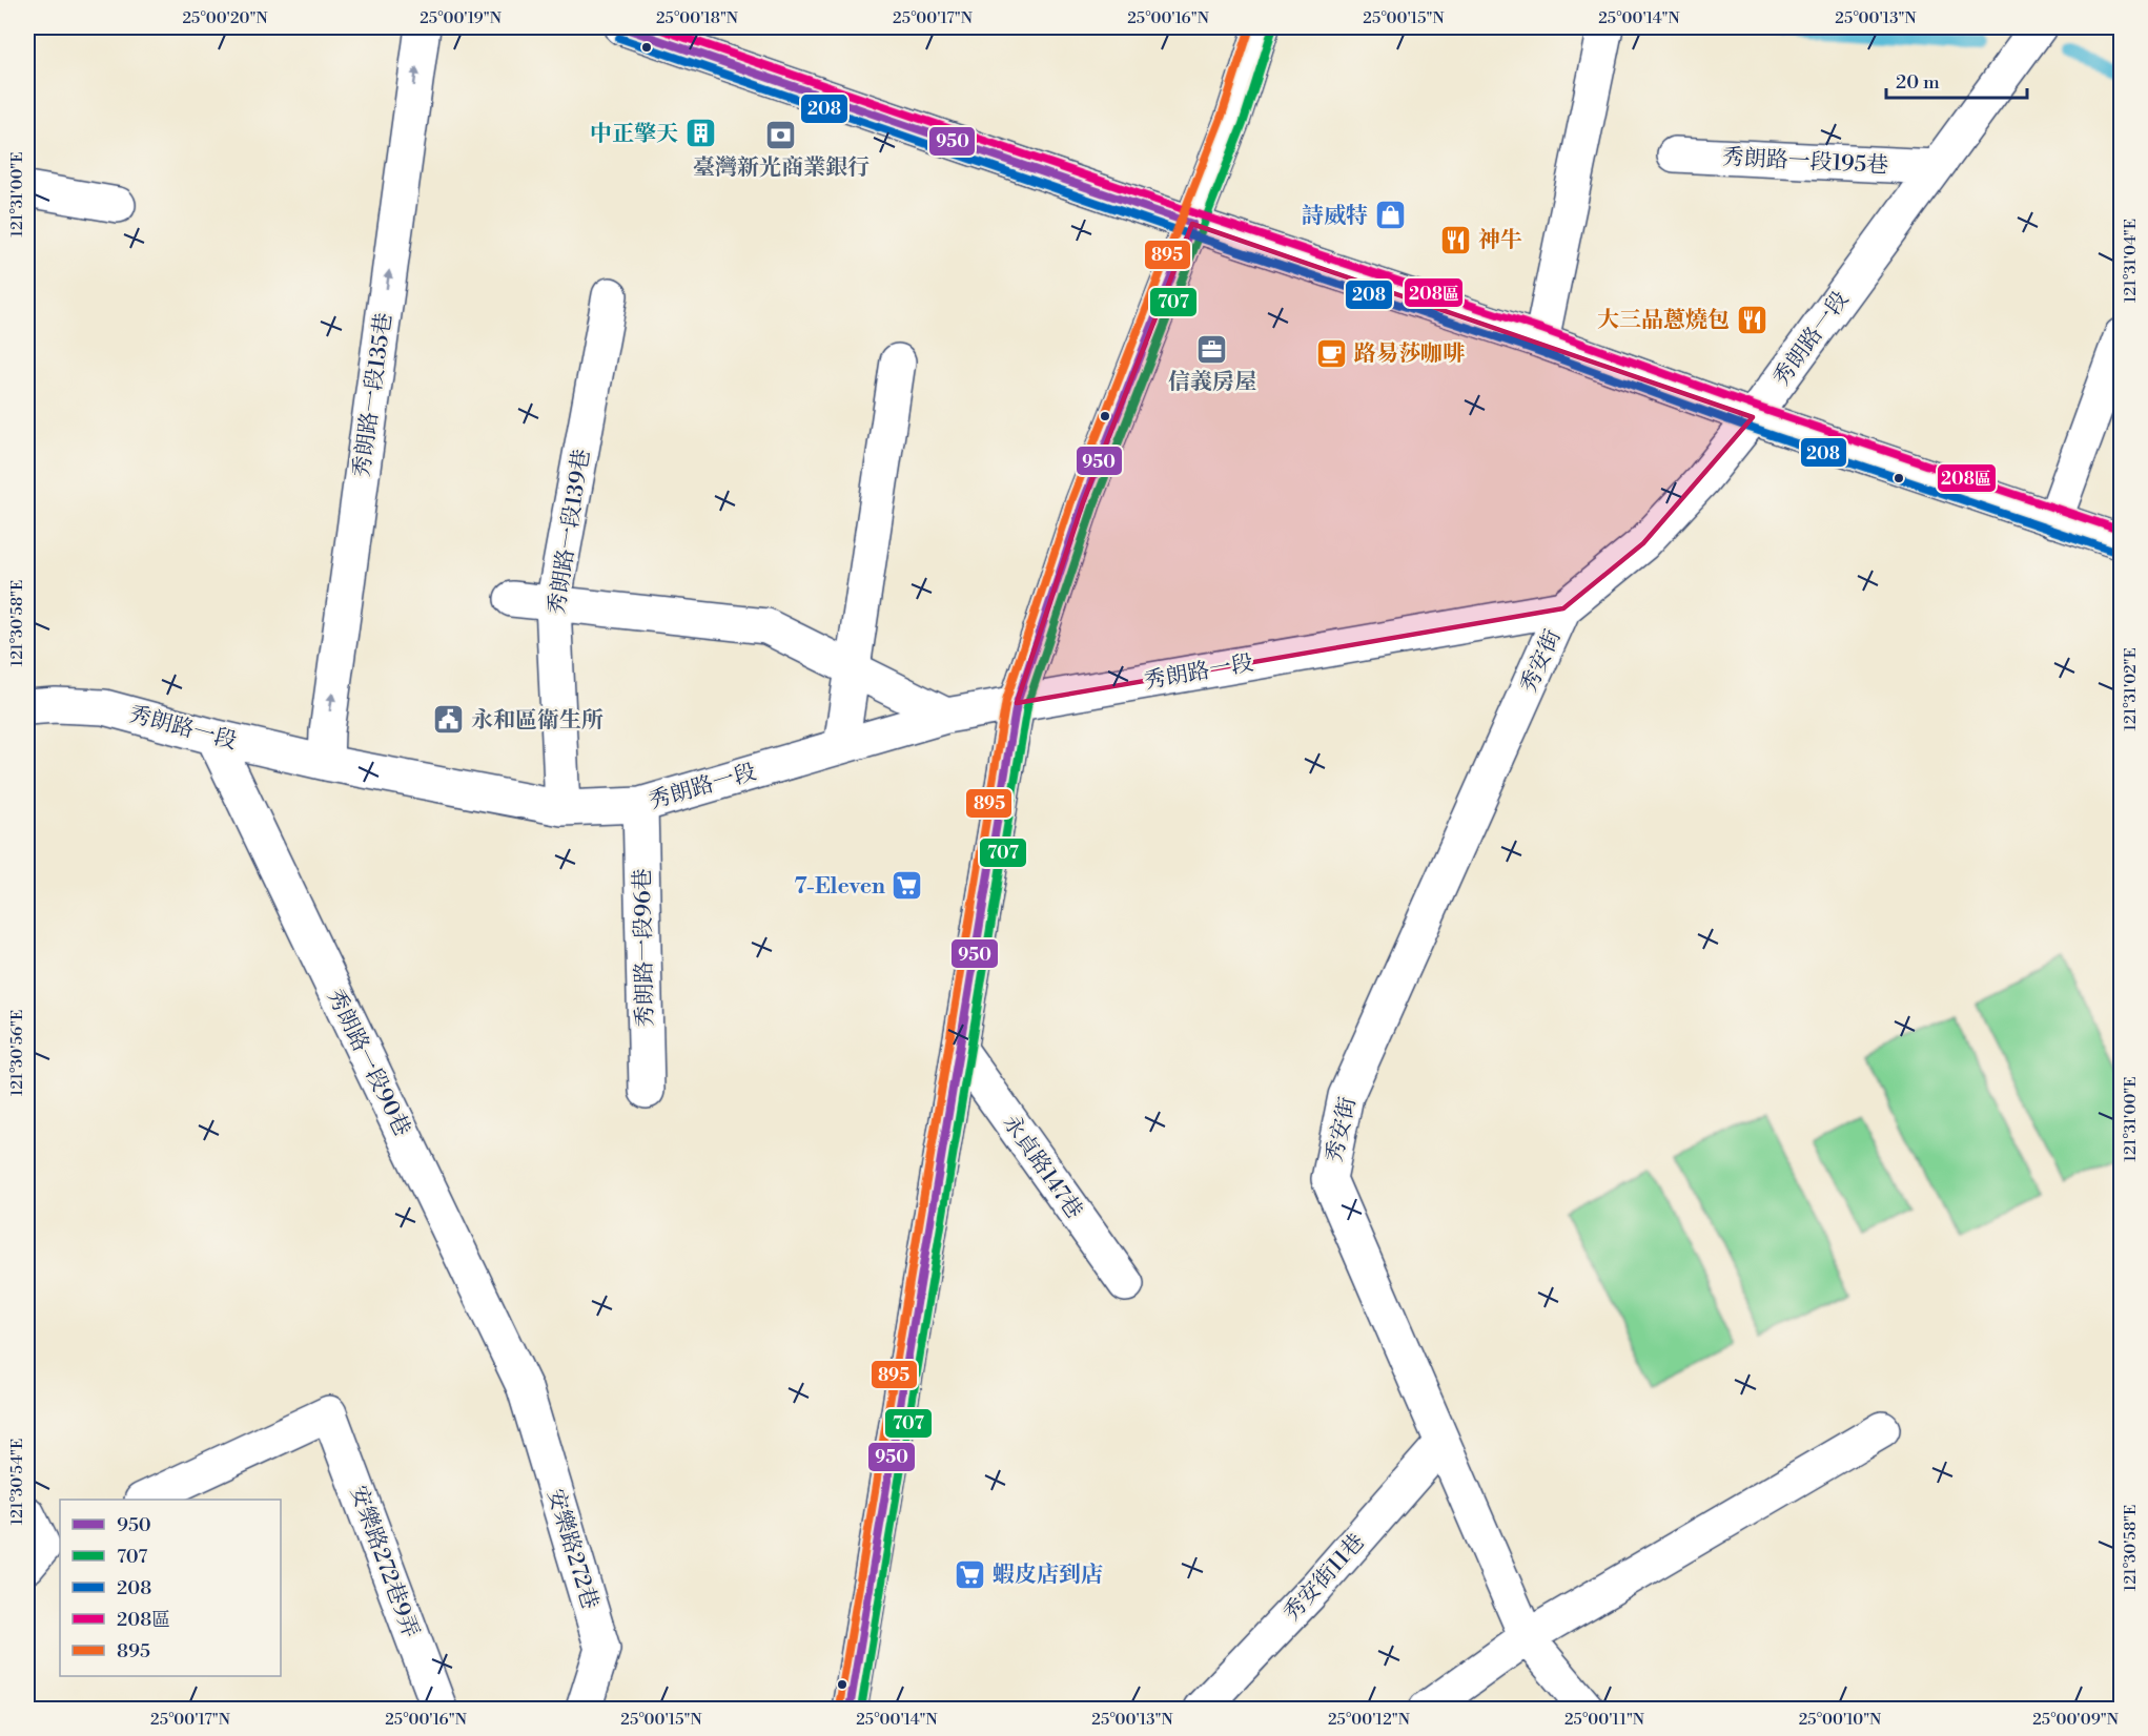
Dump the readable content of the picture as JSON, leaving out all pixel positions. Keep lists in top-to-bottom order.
{
  "streets": {
    "street": [
      "秀朗路一段195巷",
      "秀朗路一段",
      "秀朗路一段135巷",
      "秀朗路一段139巷",
      "秀安街",
      "秀朗路一段96巷",
      "秀朗路一段90巷",
      "永貞路147巷",
      "安樂路272巷",
      "安樂路272巷9弄",
      "秀安街11巷"
    ]
  },
  "crossings": [
    ["秀朗路一段195巷", "秀朗路一段"],
    ["秀朗路一段", "秀朗路一段135巷"],
    ["秀朗路一段", "秀朗路一段139巷"],
    ["秀朗路一段", "秀安街"],
    ["秀朗路一段", "秀朗路一段96巷"],
    ["秀朗路一段", "秀朗路一段90巷"],
    ["秀安街", "秀安街11巷"],
    ["秀朗路一段90巷", "安樂路272巷"]
  ],
  "one_way": ["秀朗路一段135巷"],
  "places": {
    "building": ["中正擎天"],
    "bank": ["臺灣新光商業銀行"],
    "shop": ["詩威特"],
    "restaurant": ["神牛", "大三品蔥燒包"],
    "office": ["信義房屋"],
    "cafe": ["路易莎咖啡"],
    "public building": ["永和區衛生所"],
    "supermarket": ["7-Eleven", "蝦皮店到店"]
  },
  "lines": [
    "transit line 950",
    "transit line 208區",
    "transit line 895",
    "transit line 707",
    "transit line 208"
  ],
  "legend": [
    "950",
    "707",
    "208",
    "208區",
    "895"
  ],
  "scale_bar": "20 m",
  "coordinates": [
    "25°00'20\"N",
    "25°00'19\"N",
    "25°00'18\"N",
    "25°00'17\"N",
    "25°00'16\"N",
    "25°00'15\"N",
    "25°00'14\"N",
    "25°00'13\"N",
    "121°31'00\"E",
    "121°31'04\"E",
    "121°30'58\"E",
    "121°31'02\"E",
    "121°30'56\"E",
    "121°30'54\"E",
    "25°00'12\"N",
    "25°00'11\"N",
    "25°00'10\"N",
    "25°00'09\"N"
  ]
}
